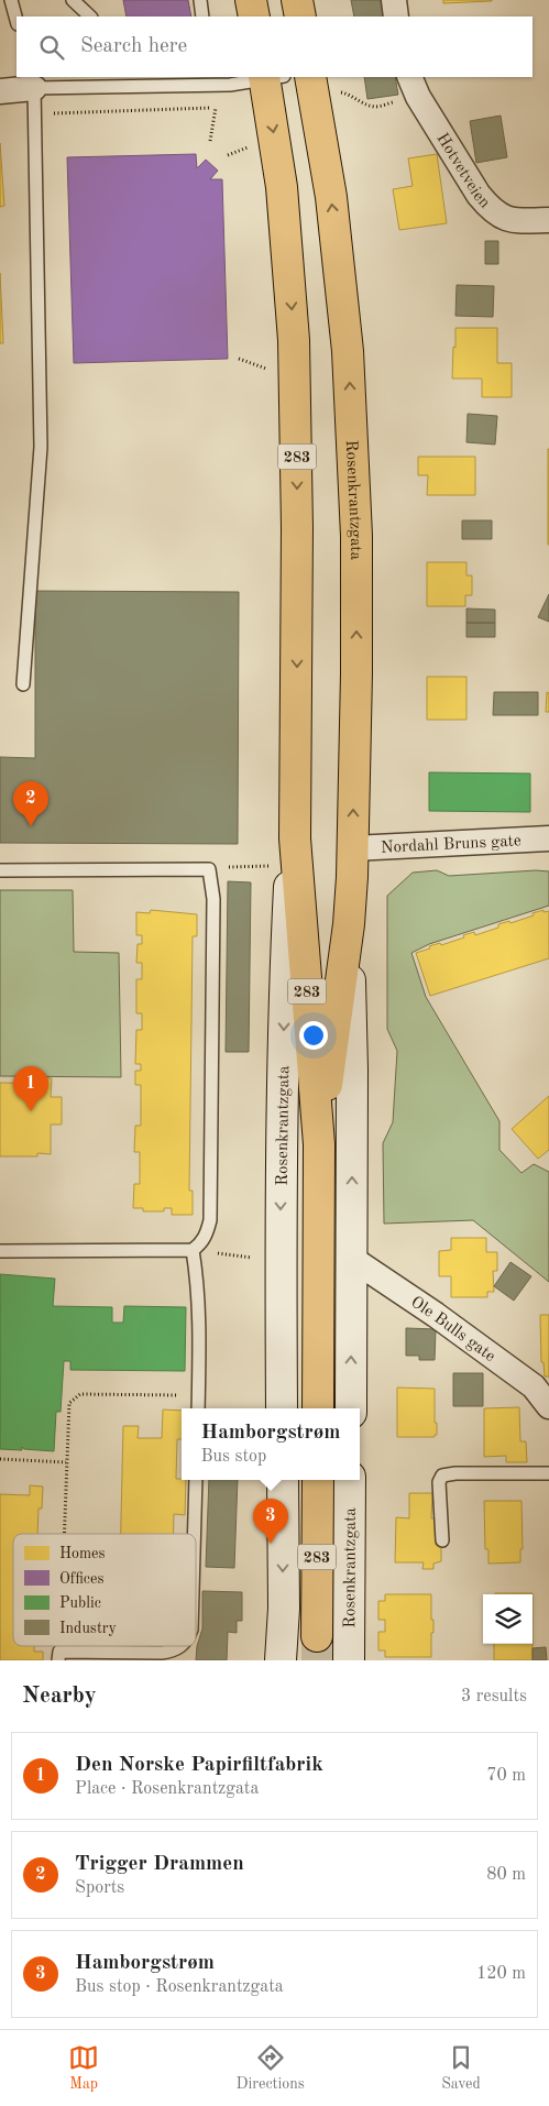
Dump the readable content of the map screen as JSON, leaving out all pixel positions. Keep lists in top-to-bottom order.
{
  "streets": {
    "main road": ["283", "Rosenkrantzgata"],
    "street": ["Hotvetveien", "Nordahl Bruns gate", "Ole Bulls gate"]
  },
  "crossings": [
    ["Rosenkrantzgata", "Nordahl Bruns gate"],
    ["Rosenkrantzgata", "Ole Bulls gate"]
  ],
  "legend": [
    "Homes",
    "Offices",
    "Public",
    "Industry"
  ],
  "page": {
    "search": "Search here",
    "pins": ["2", "1", "3"],
    "popup": ["Hamborgstrøm", "Bus stop"],
    "heading": ["Nearby", "3 results"],
    "list": [
      {
        "mark": "1",
        "name": "Den Norske Papirfiltfabrik",
        "note": "Place · Rosenkrantzgata",
        "value": "70 m"
      },
      {
        "mark": "2",
        "name": "Trigger Drammen",
        "note": "Sports",
        "value": "80 m"
      },
      {
        "mark": "3",
        "name": "Hamborgstrøm",
        "note": "Bus stop · Rosenkrantzgata",
        "value": "120 m"
      }
    ],
    "nav": ["Map", "Directions", "Saved"]
  }
}
